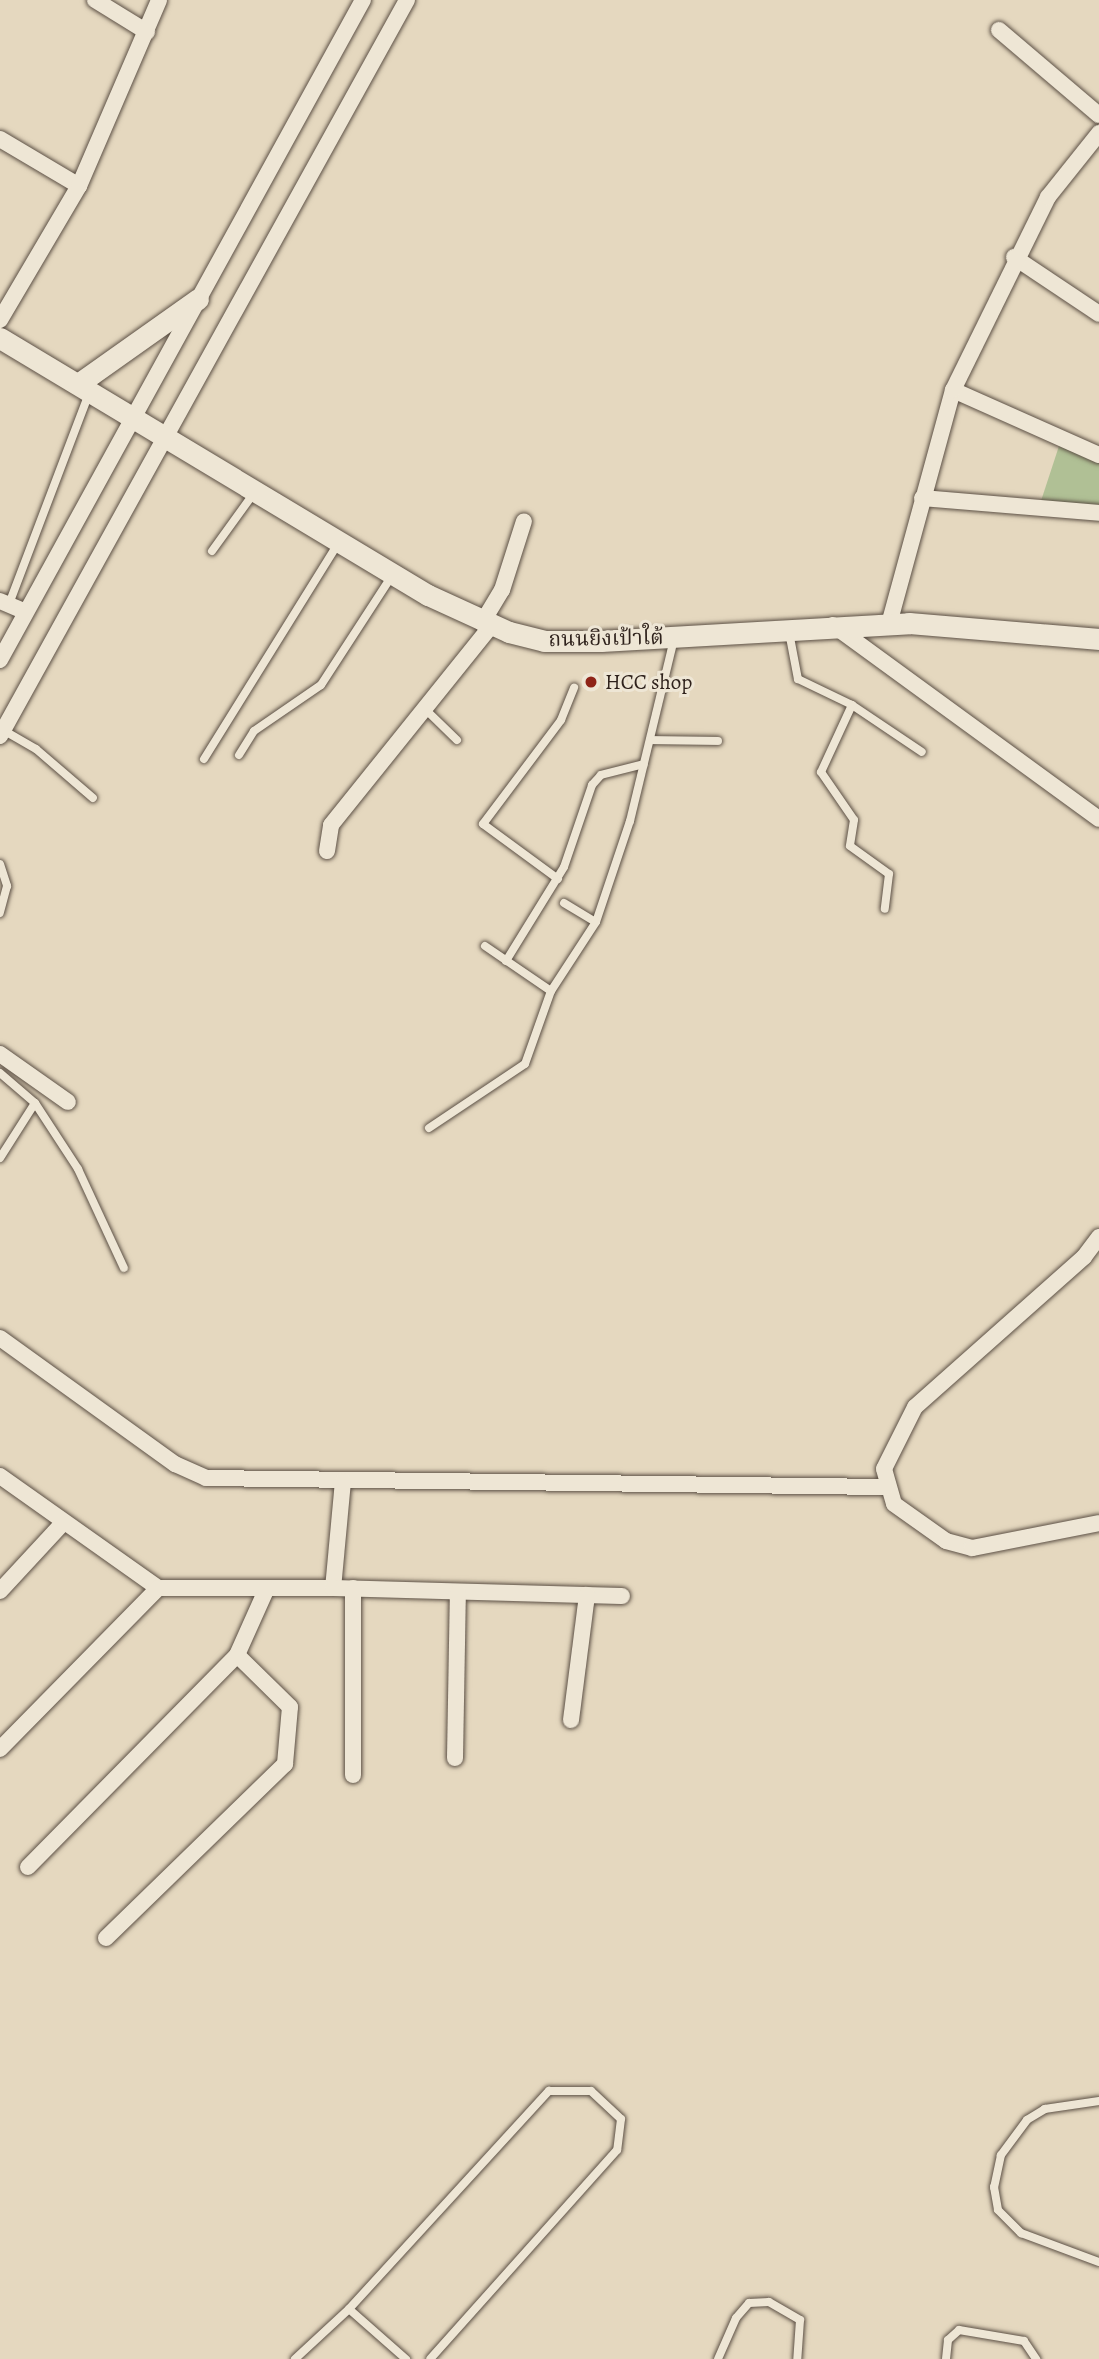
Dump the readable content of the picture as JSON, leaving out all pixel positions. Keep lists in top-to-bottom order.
{
  "streets": {
    "main road": ["ถนนยิงเป้าใต้"]
  },
  "places": ["HCC shop"]
}
